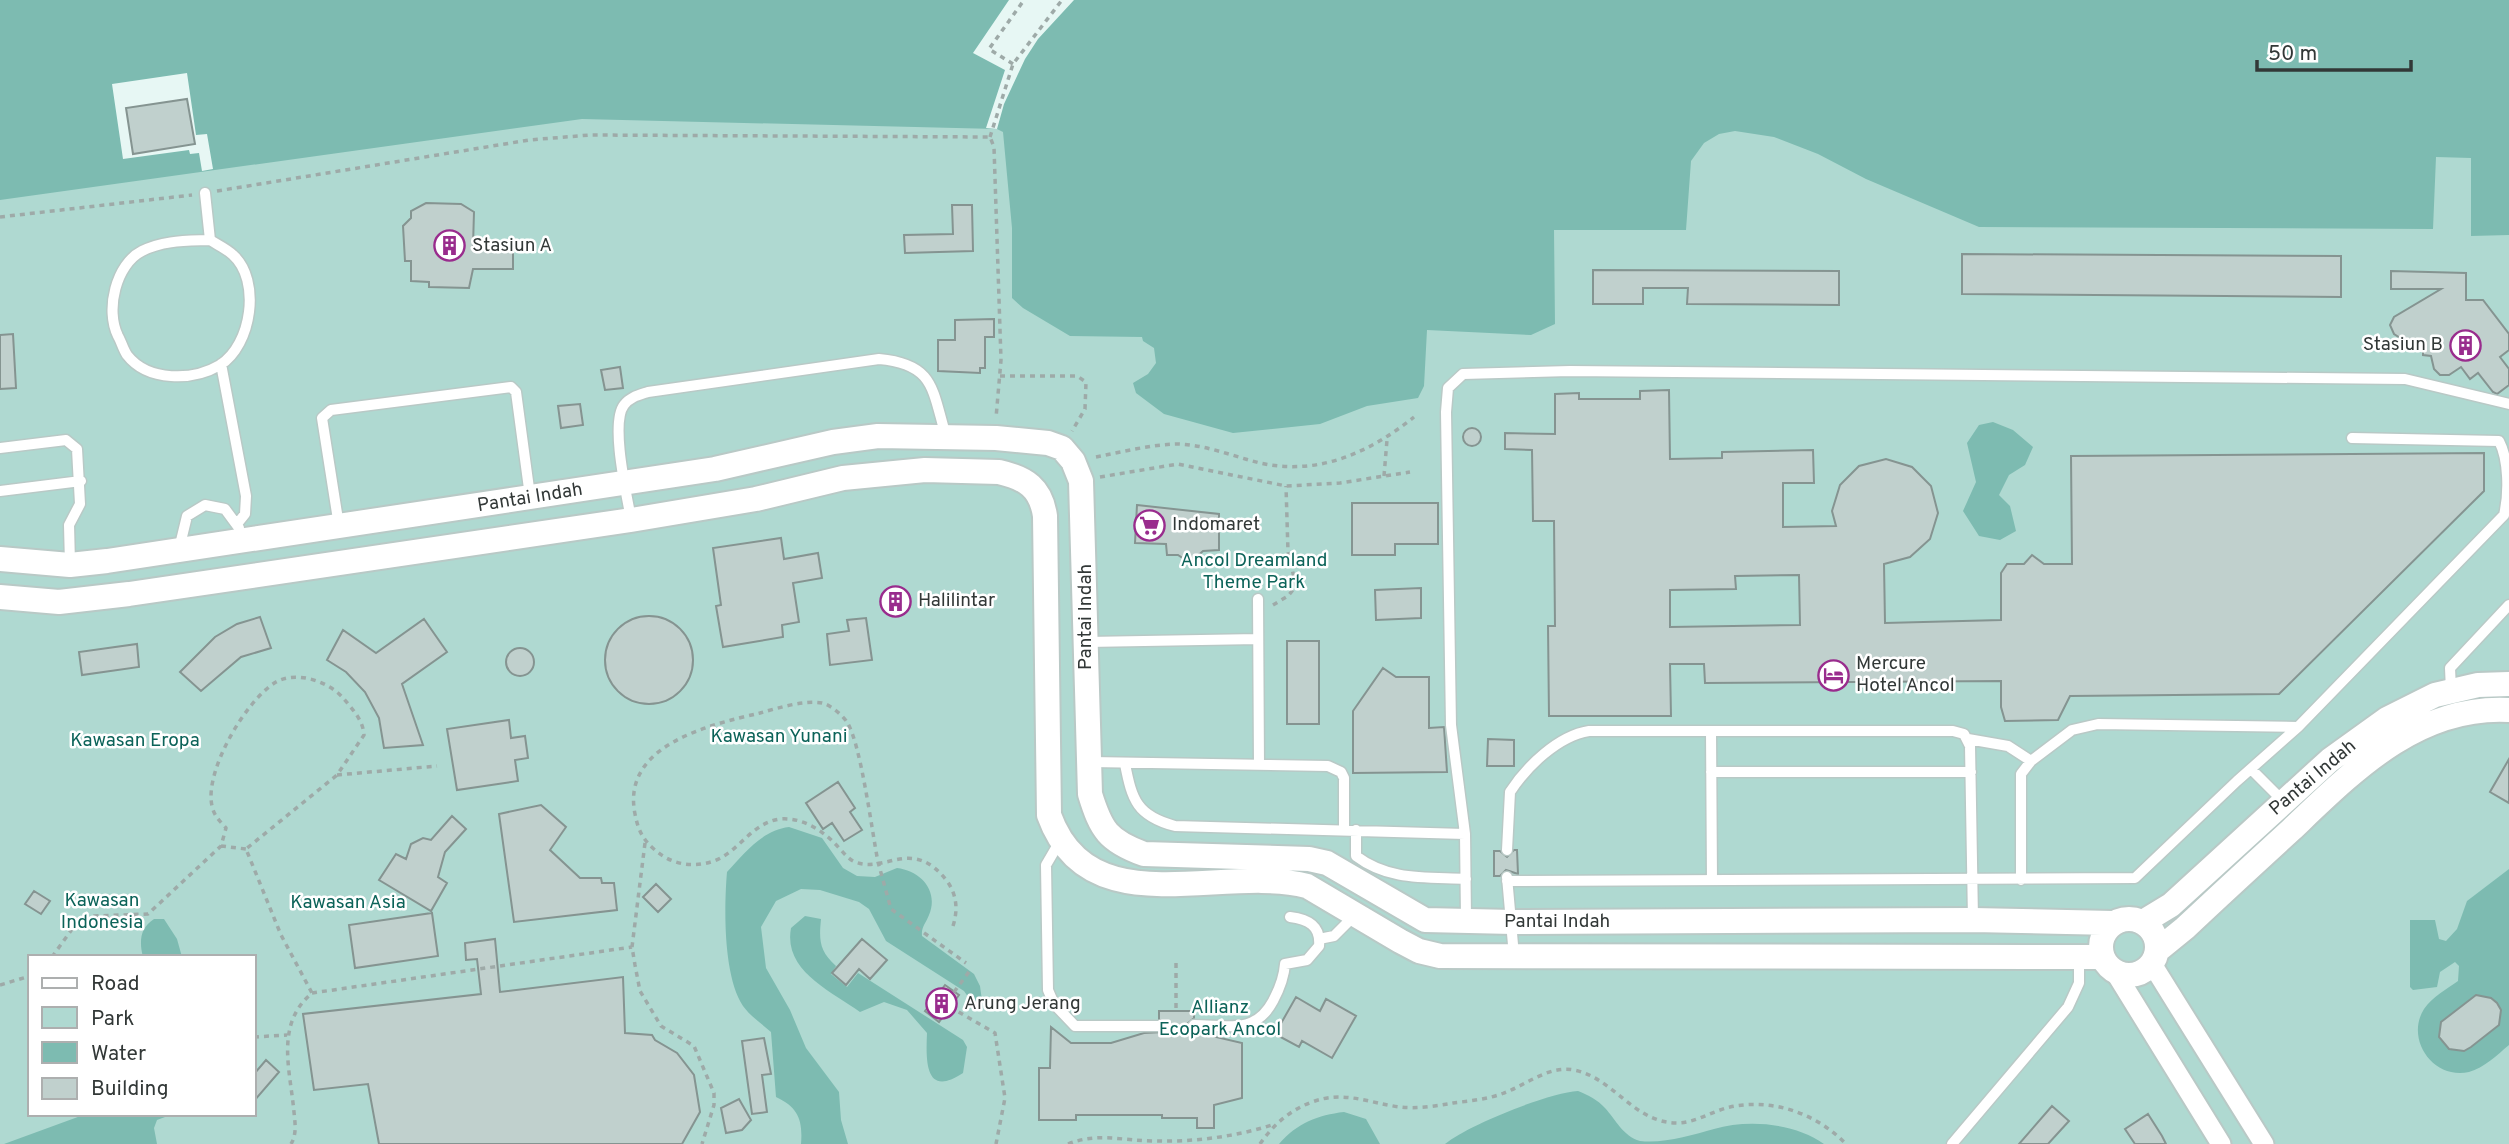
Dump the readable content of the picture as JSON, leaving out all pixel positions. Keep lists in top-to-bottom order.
{
  "streets": {
    "street": ["Pantai Indah"]
  },
  "parks": [
    "Ancol Dreamland Theme Park",
    "Kawasan Yunani",
    "Kawasan Eropa",
    "Kawasan Indonesia",
    "Kawasan Asia",
    "Allianz Ecopark Ancol"
  ],
  "places": {
    "building": [
      "Stasiun A",
      "Stasiun B",
      "Halilintar",
      "Arung Jerang"
    ],
    "supermarket": ["Indomaret"],
    "hotel": ["Mercure Hotel Ancol"]
  },
  "legend": [
    "Road",
    "Park",
    "Water",
    "Building"
  ],
  "scale_bar": "50 m"
}
